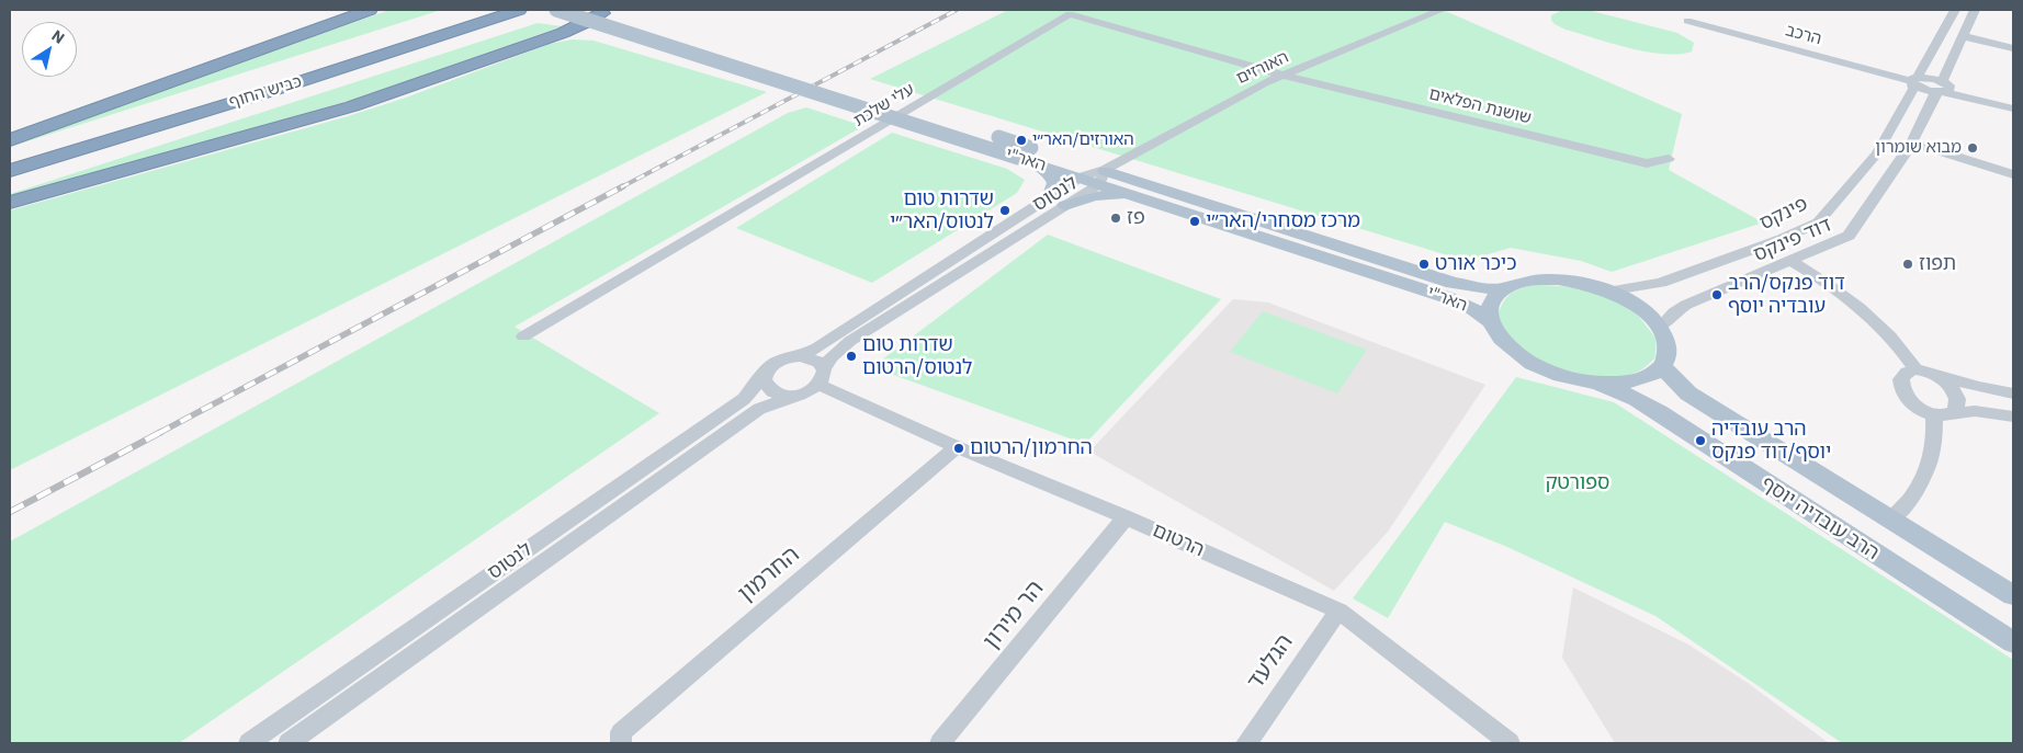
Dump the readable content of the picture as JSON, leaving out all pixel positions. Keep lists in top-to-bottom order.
{
  "streets": {
    "highway": ["כביש החוף"],
    "main road": ["האר\"י", "הרב עובדיה יוסף"],
    "street": [
      "הרכב",
      "האורזים",
      "עלי שלכת",
      "שושנת הפלאים",
      "לנטוס",
      "פינקס",
      "דוד פינקס",
      "הרטום",
      "החרמון",
      "הר מירון",
      "הגלעד"
    ]
  },
  "crossings": [
    ["הרכב", "פינקס"],
    ["הרכב", "דוד פינקס"],
    ["האורזים", "עלי שלכת"],
    ["האורזים", "שושנת הפלאים"],
    ["האורזים", "האר\"י"],
    ["האורזים", "לנטוס"],
    ["עלי שלכת", "שושנת הפלאים"],
    ["האר\"י", "לנטוס"],
    ["האר\"י", "פינקס"],
    ["האר\"י", "דוד פינקס"],
    ["לנטוס", "הרטום"],
    ["הרטום", "החרמון"],
    ["הרטום", "הר מירון"],
    ["הרטום", "הגלעד"]
  ],
  "parks": ["ספורטק"],
  "places": [
    "האורזים/האר״י",
    "מבוא שומרון",
    "שדרות טום לנטוס/האר״י",
    "פז",
    "מרכז מסחרי/האר״י",
    "כיכר אורט",
    "תפוז",
    "דוד פנקס/הרב עובדיה יוסף",
    "שדרות טום לנטוס/הרטום",
    "הרב עובדיה יוסף/דוד פנקס",
    "החרמון/הרטום"
  ],
  "north": "top right"
}
